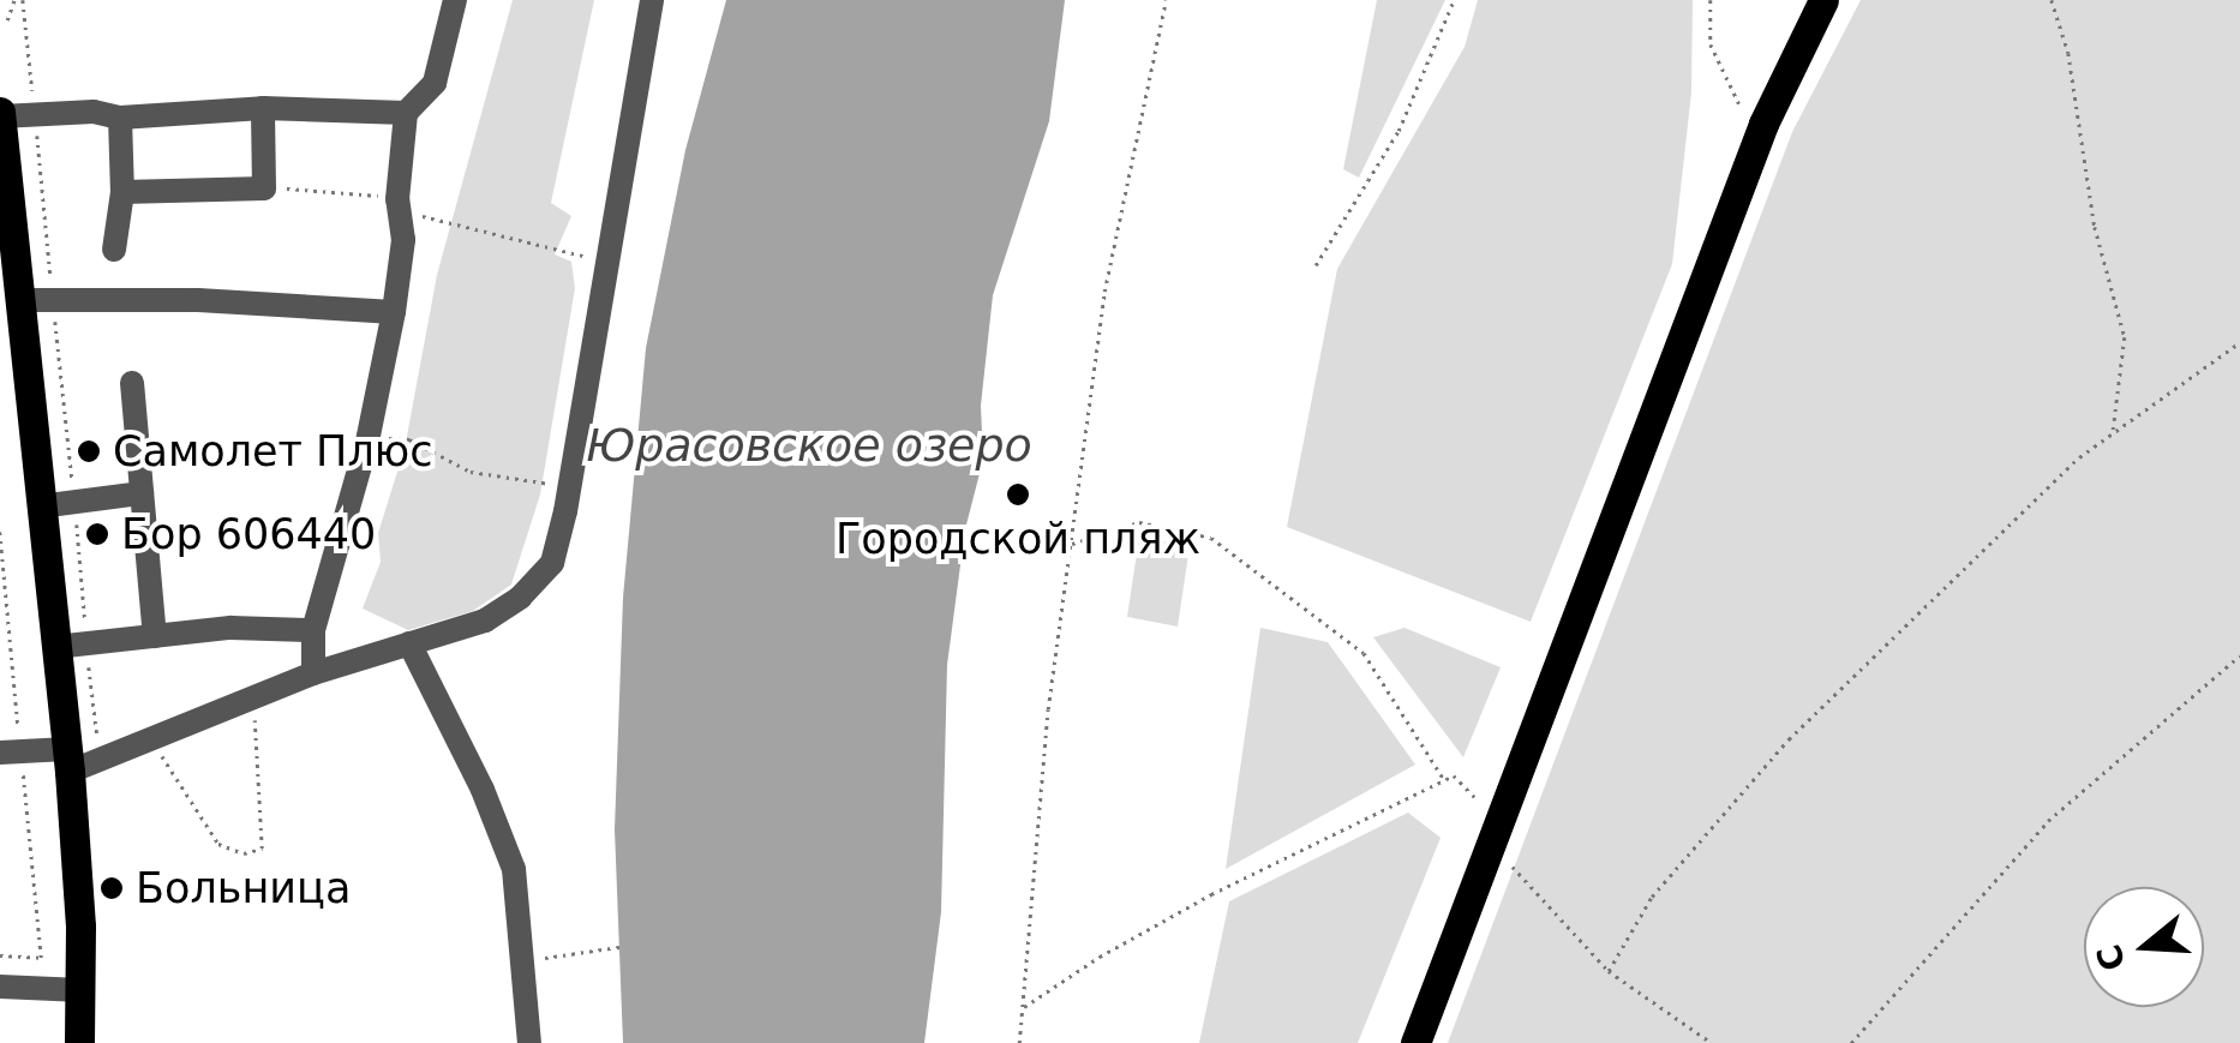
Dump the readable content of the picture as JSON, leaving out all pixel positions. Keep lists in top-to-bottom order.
{
  "water": ["Юрасовское озеро"],
  "places": [
    "Самолет Плюс",
    "Городской пляж",
    "Бор 606440",
    "Больница"
  ],
  "north": "left"
}
